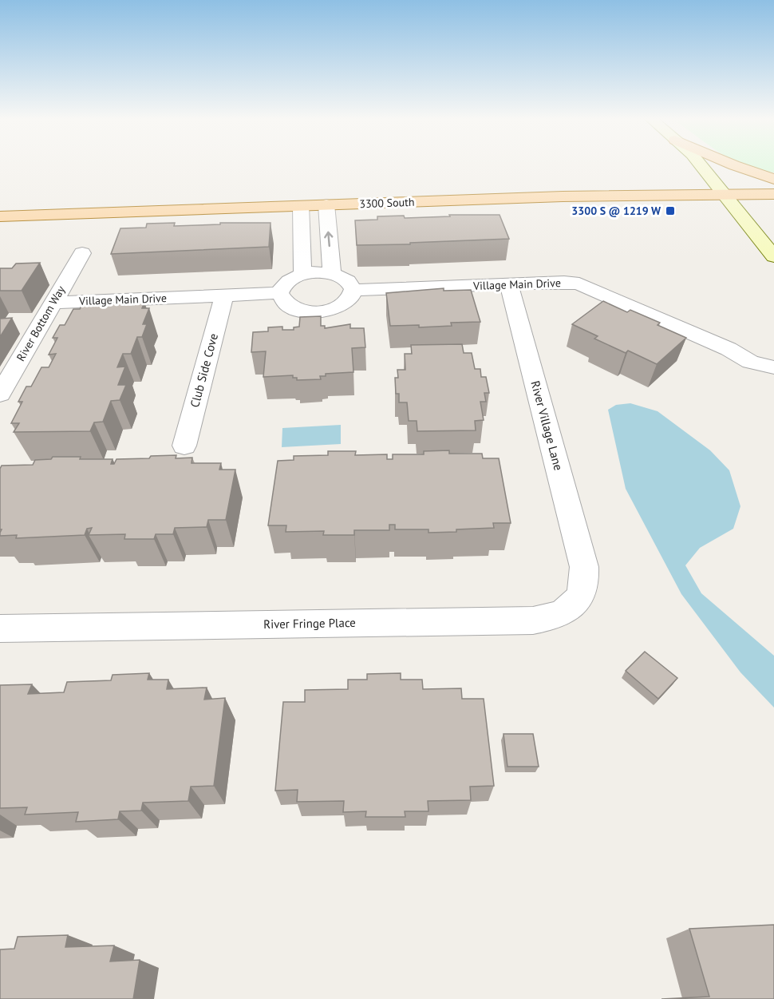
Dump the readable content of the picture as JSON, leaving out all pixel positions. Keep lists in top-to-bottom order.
{
  "streets": {
    "main road": ["3300 South"],
    "street": [
      "Village Main Drive",
      "River Bottom Way",
      "Club Side Cove",
      "River Village Lane",
      "River Fringe Place"
    ]
  },
  "crossings": [
    ["Village Main Drive", "River Bottom Way"],
    ["Village Main Drive", "Club Side Cove"],
    ["Village Main Drive", "River Village Lane"],
    ["River Village Lane", "River Fringe Place"]
  ],
  "places": {
    "transit": ["3300 S @ 1219 W"]
  }
}
